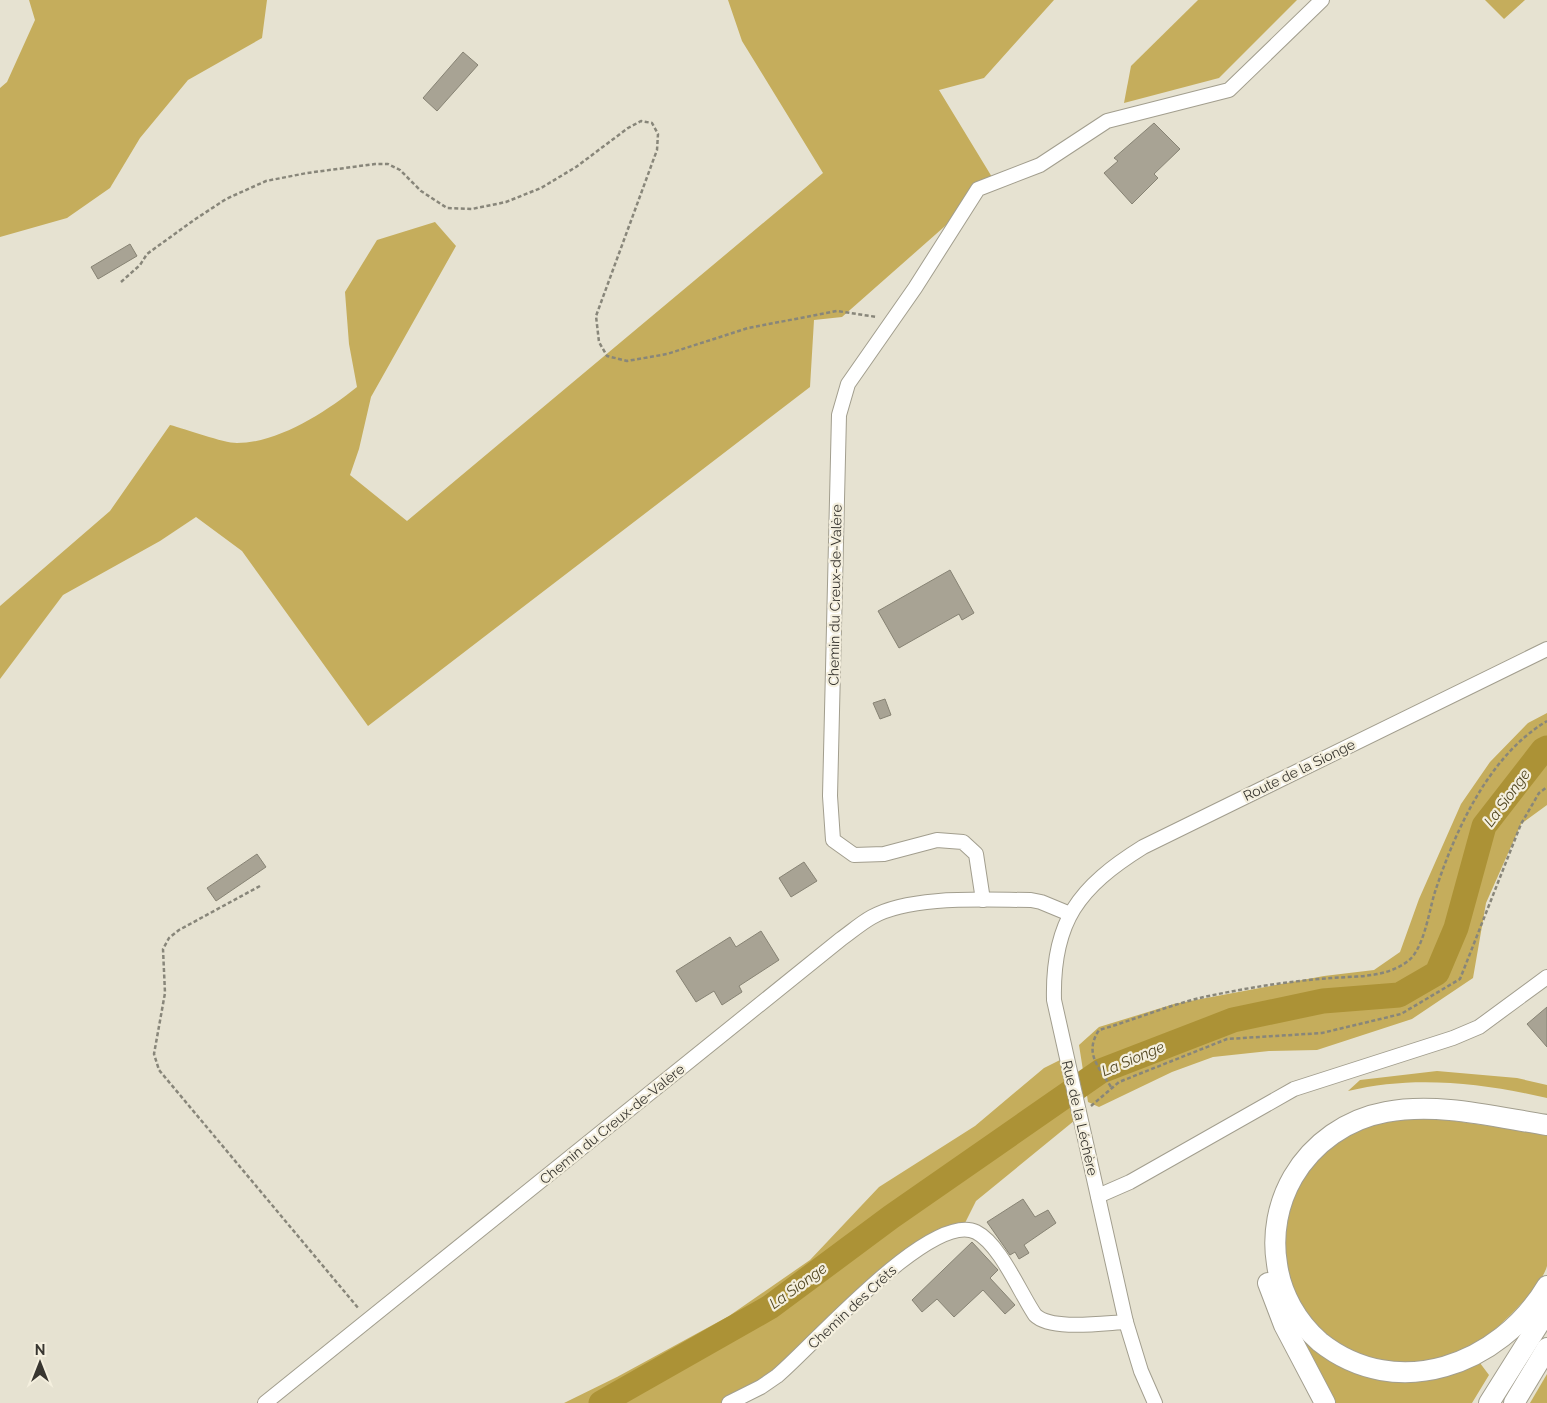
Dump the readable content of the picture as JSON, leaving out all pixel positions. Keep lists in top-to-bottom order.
{
  "streets": {
    "street": [
      "Chemin du Creux-de-Valère",
      "Route de la Sionge",
      "Rue de la Léchère",
      "Chemin des Crêts"
    ]
  },
  "crossings": [
    ["Chemin du Creux-de-Valère", "Route de la Sionge"],
    ["Chemin du Creux-de-Valère", "Rue de la Léchère"],
    ["Route de la Sionge", "Rue de la Léchère"],
    ["Rue de la Léchère", "Chemin des Crêts"]
  ],
  "water": ["La Sionge"],
  "north": "top"
}
